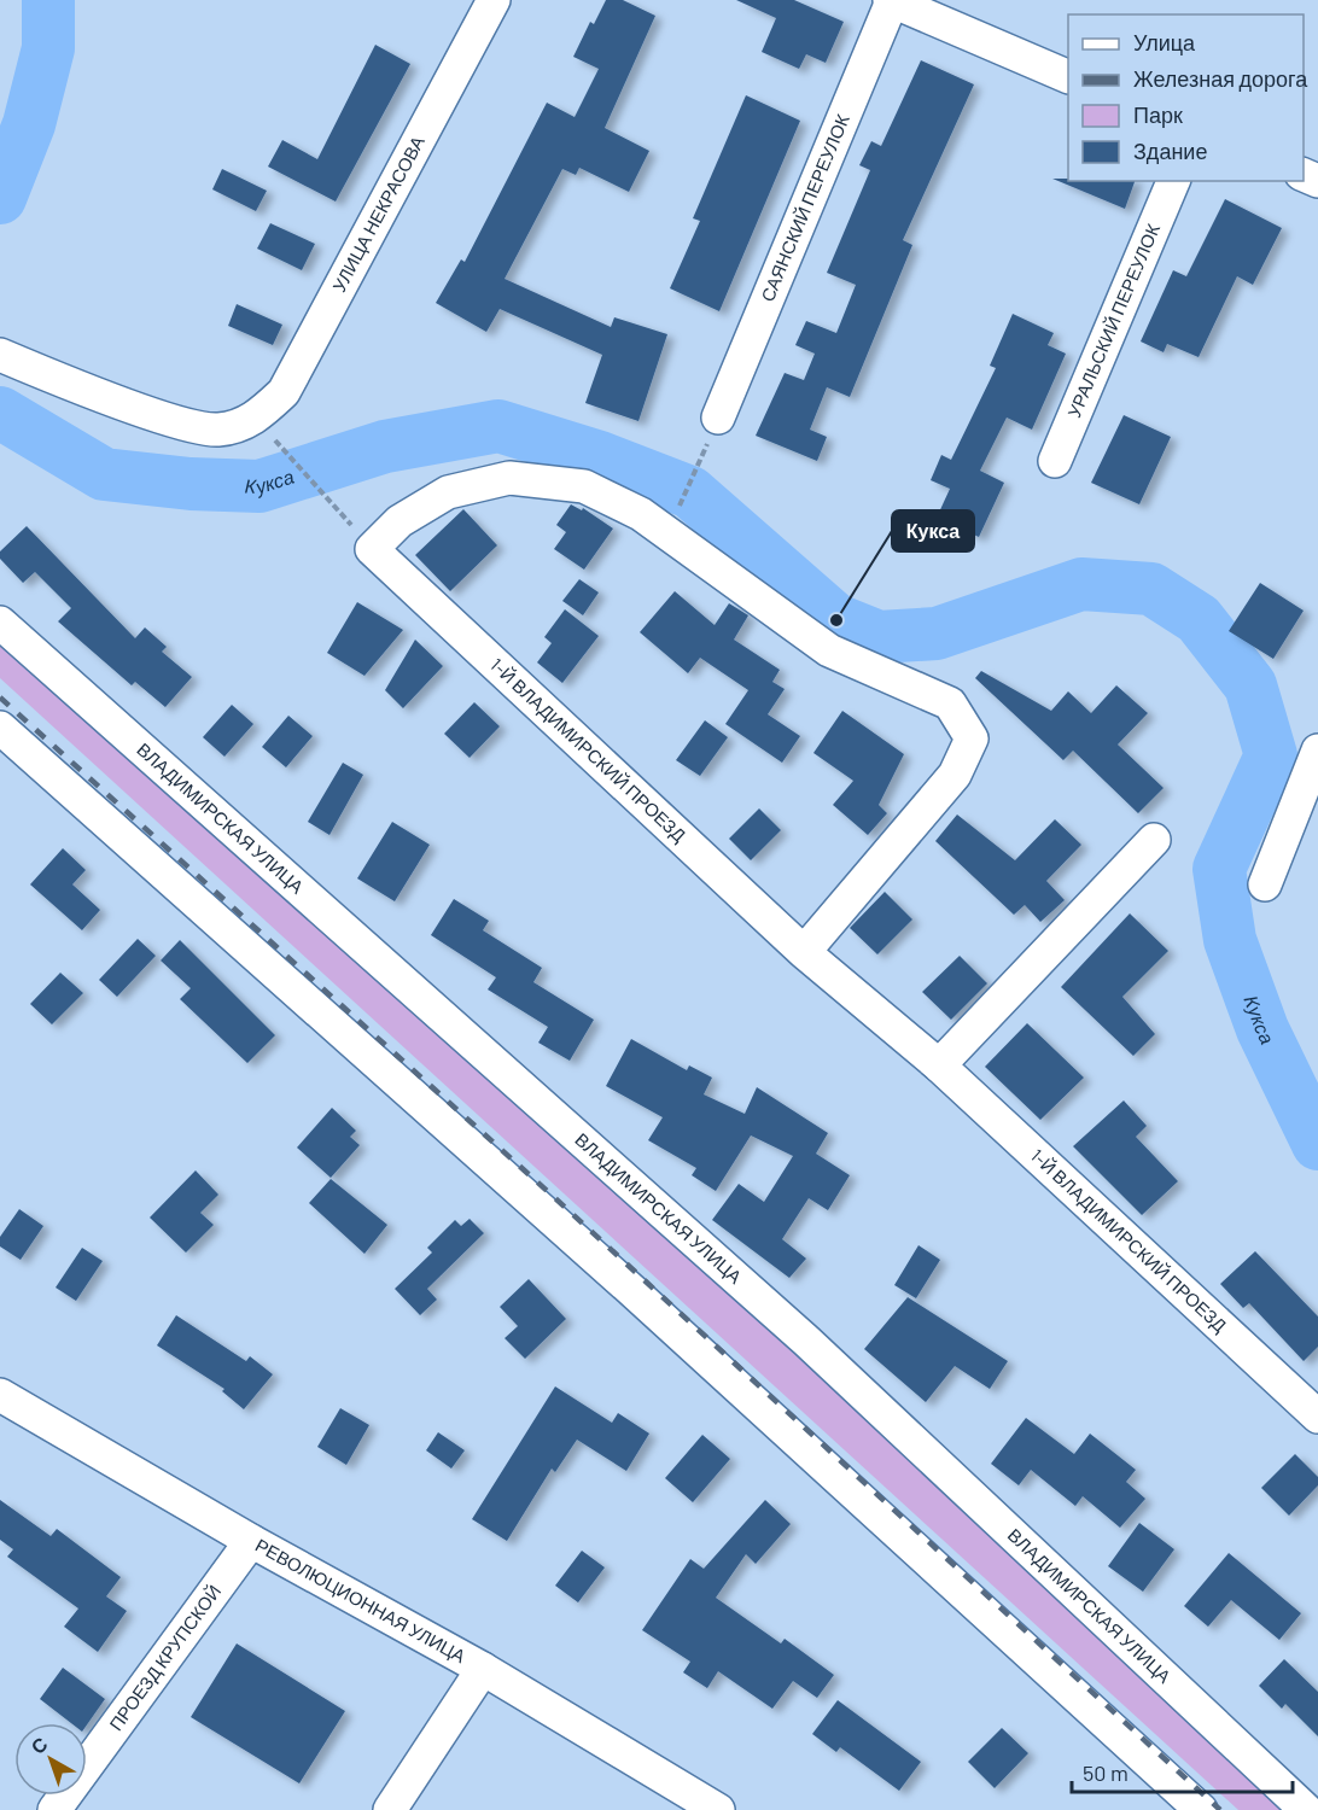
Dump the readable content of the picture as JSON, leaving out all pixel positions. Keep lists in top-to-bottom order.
{
  "streets": {
    "street": [
      "САЯНСКИЙ ПЕРЕУЛОК",
      "УЛИЦА НЕКРАСОВА",
      "УРАЛЬСКИЙ ПЕРЕУЛОК",
      "1-Й ВЛАДИМИРСКИЙ ПРОЕЗД",
      "ВЛАДИМИРСКАЯ УЛИЦА",
      "РЕВОЛЮЦИОННАЯ УЛИЦА",
      "ПРОЕЗД КРУПСКОЙ"
    ]
  },
  "crossings": [
    ["РЕВОЛЮЦИОННАЯ УЛИЦА", "ПРОЕЗД КРУПСКОЙ"]
  ],
  "water": ["Кукса"],
  "places": ["Кукса"],
  "legend": [
    "Улица",
    "Железная дорога",
    "Парк",
    "Здание"
  ],
  "scale_bar": "50 m",
  "north": "top left"
}
